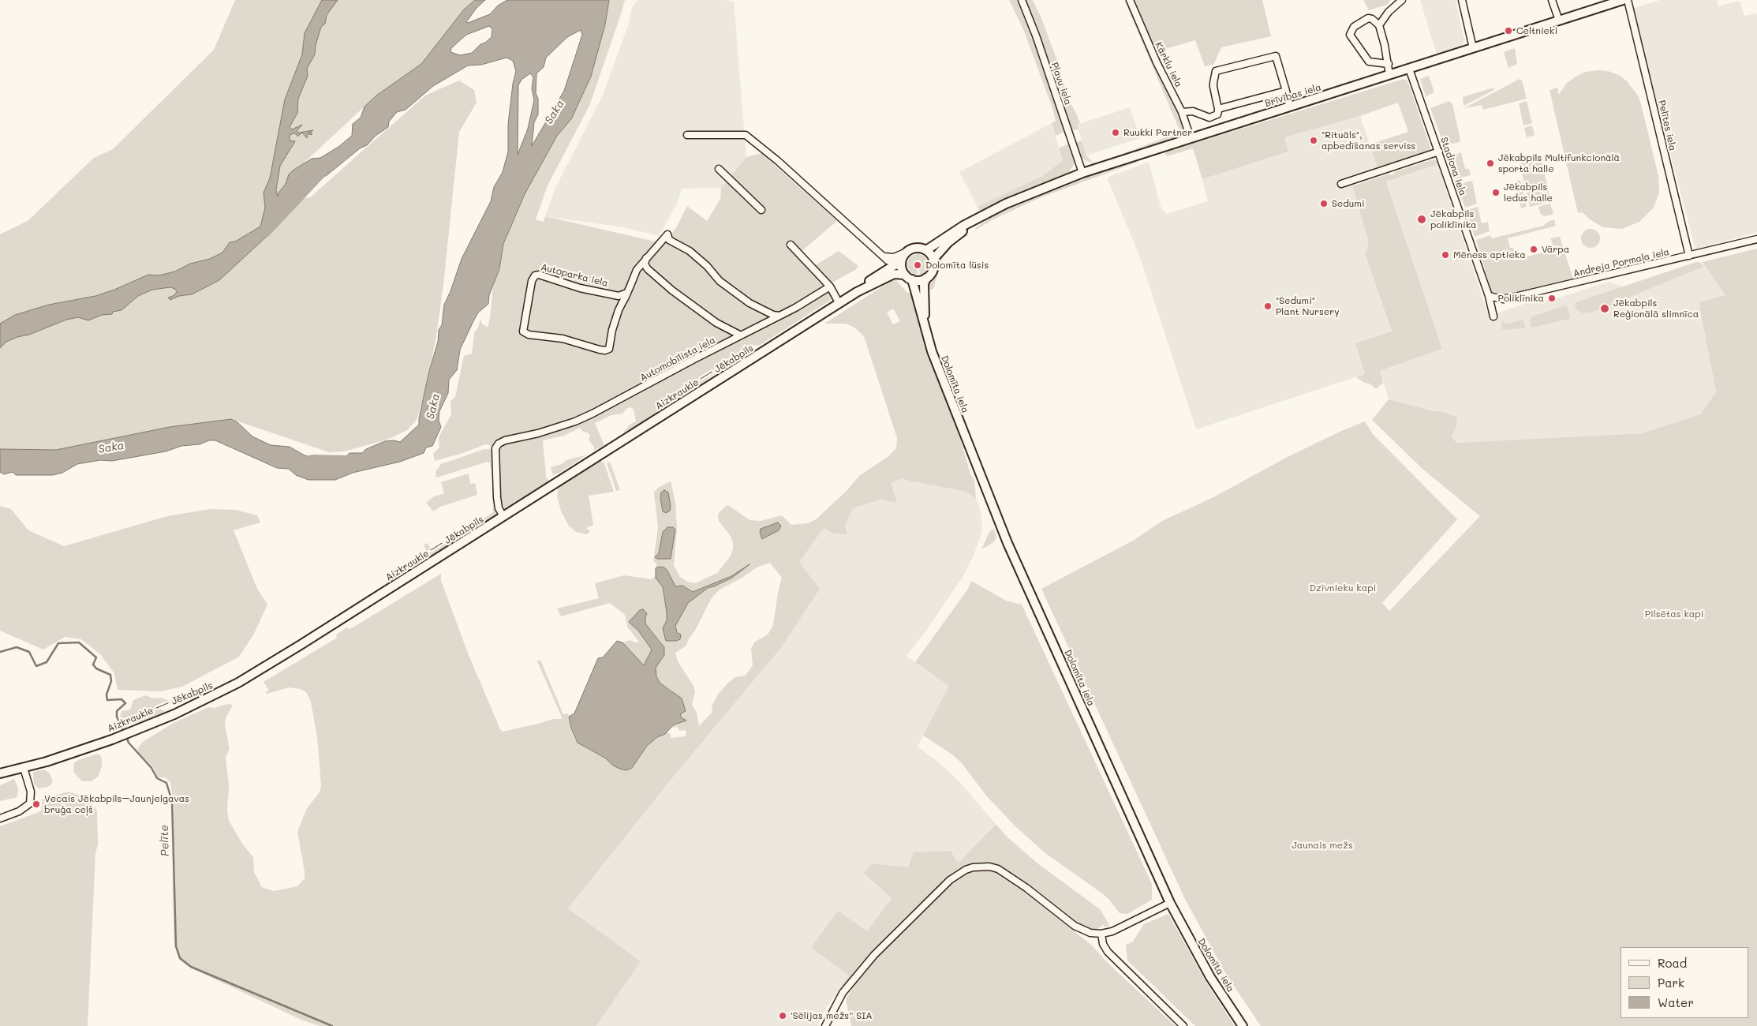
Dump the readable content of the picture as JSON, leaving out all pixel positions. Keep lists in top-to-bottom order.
{
  "streets": {
    "main road": ["Brīvības iela", "Aizkraukle — Jēkabpils", "Dolomīta iela"],
    "street": [
      "Kārklu iela",
      "Pļavu iela",
      "Pelītes iela",
      "Stadiona iela",
      "Andreja Pormaļa iela",
      "Autoparka iela",
      "Automobīlista iela"
    ]
  },
  "crossings": [
    ["Kārklu iela", "Brīvības iela"],
    ["Pļavu iela", "Brīvības iela"],
    ["Brīvības iela", "Stadiona iela"],
    ["Brīvības iela", "Aizkraukle — Jēkabpils"],
    ["Brīvības iela", "Dolomīta iela"],
    ["Pelītes iela", "Andreja Pormaļa iela"],
    ["Stadiona iela", "Andreja Pormaļa iela"],
    ["Autoparka iela", "Automobīlista iela"],
    ["Automobīlista iela", "Aizkraukle — Jēkabpils"],
    ["Aizkraukle — Jēkabpils", "Dolomīta iela"]
  ],
  "water": ["Saka", "Pelīte"],
  "parks": ["Dzīvnieku kapi", "Pilsētas kapi", "Jaunais mežs"],
  "places": [
    "Celtnieki",
    "Ruukki Partner",
    "\"Rituāls\", apbedīšanas serviss",
    "Jēkabpils Multifunkcionālā sporta halle",
    "Jēkabpils ledus halle",
    "Sedumi",
    "Jēkabpils poliklīnika",
    "Vārpa",
    "Mēness aptieka",
    "Dolomīta lūsis",
    "Poliklīnika",
    "\"Sedumi\" Plant Nursery",
    "Jēkabpils Reģionālā slimnīca",
    "Vecais Jēkabpils–Jaunjelgavas bruģa ceļš",
    "'Sēlijas mežs'' SIA"
  ],
  "legend": ["Road", "Park", "Water"]
}
